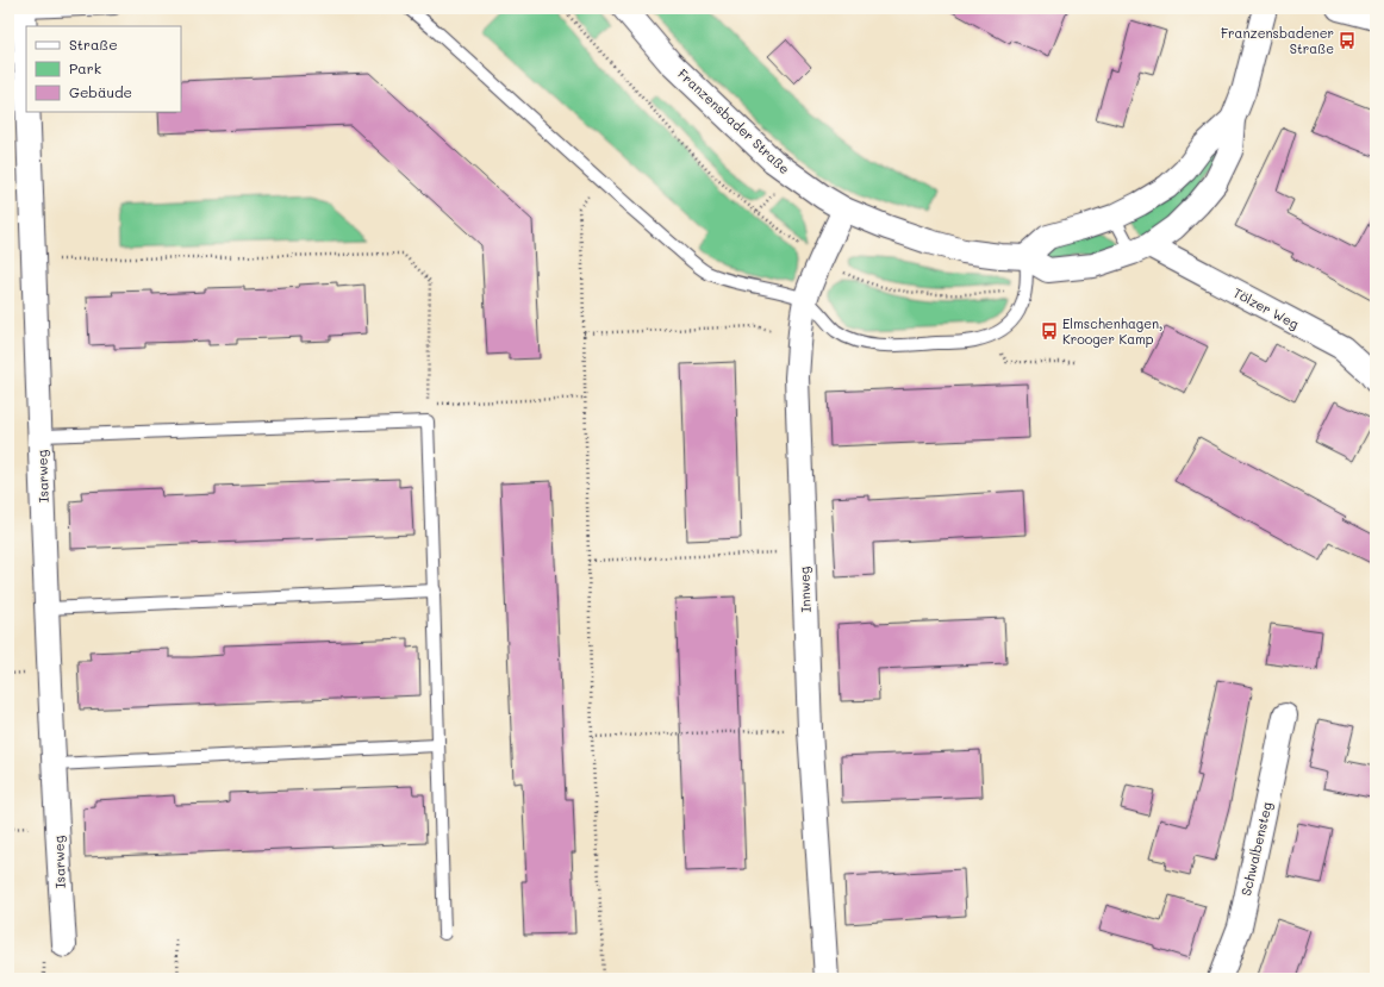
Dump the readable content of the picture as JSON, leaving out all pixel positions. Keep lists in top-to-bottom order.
{
  "streets": {
    "street": [
      "Franzensbader Straße",
      "Tölzer Weg",
      "Isarweg",
      "Innweg",
      "Schwalbensteg"
    ]
  },
  "crossings": [
    ["Franzensbader Straße", "Tölzer Weg"],
    ["Franzensbader Straße", "Innweg"]
  ],
  "places": {
    "bus stop": ["Franzensbadener Straße", "Elmschenhagen, Krooger Kamp"]
  },
  "legend": ["Straße", "Park", "Gebäude"]
}
